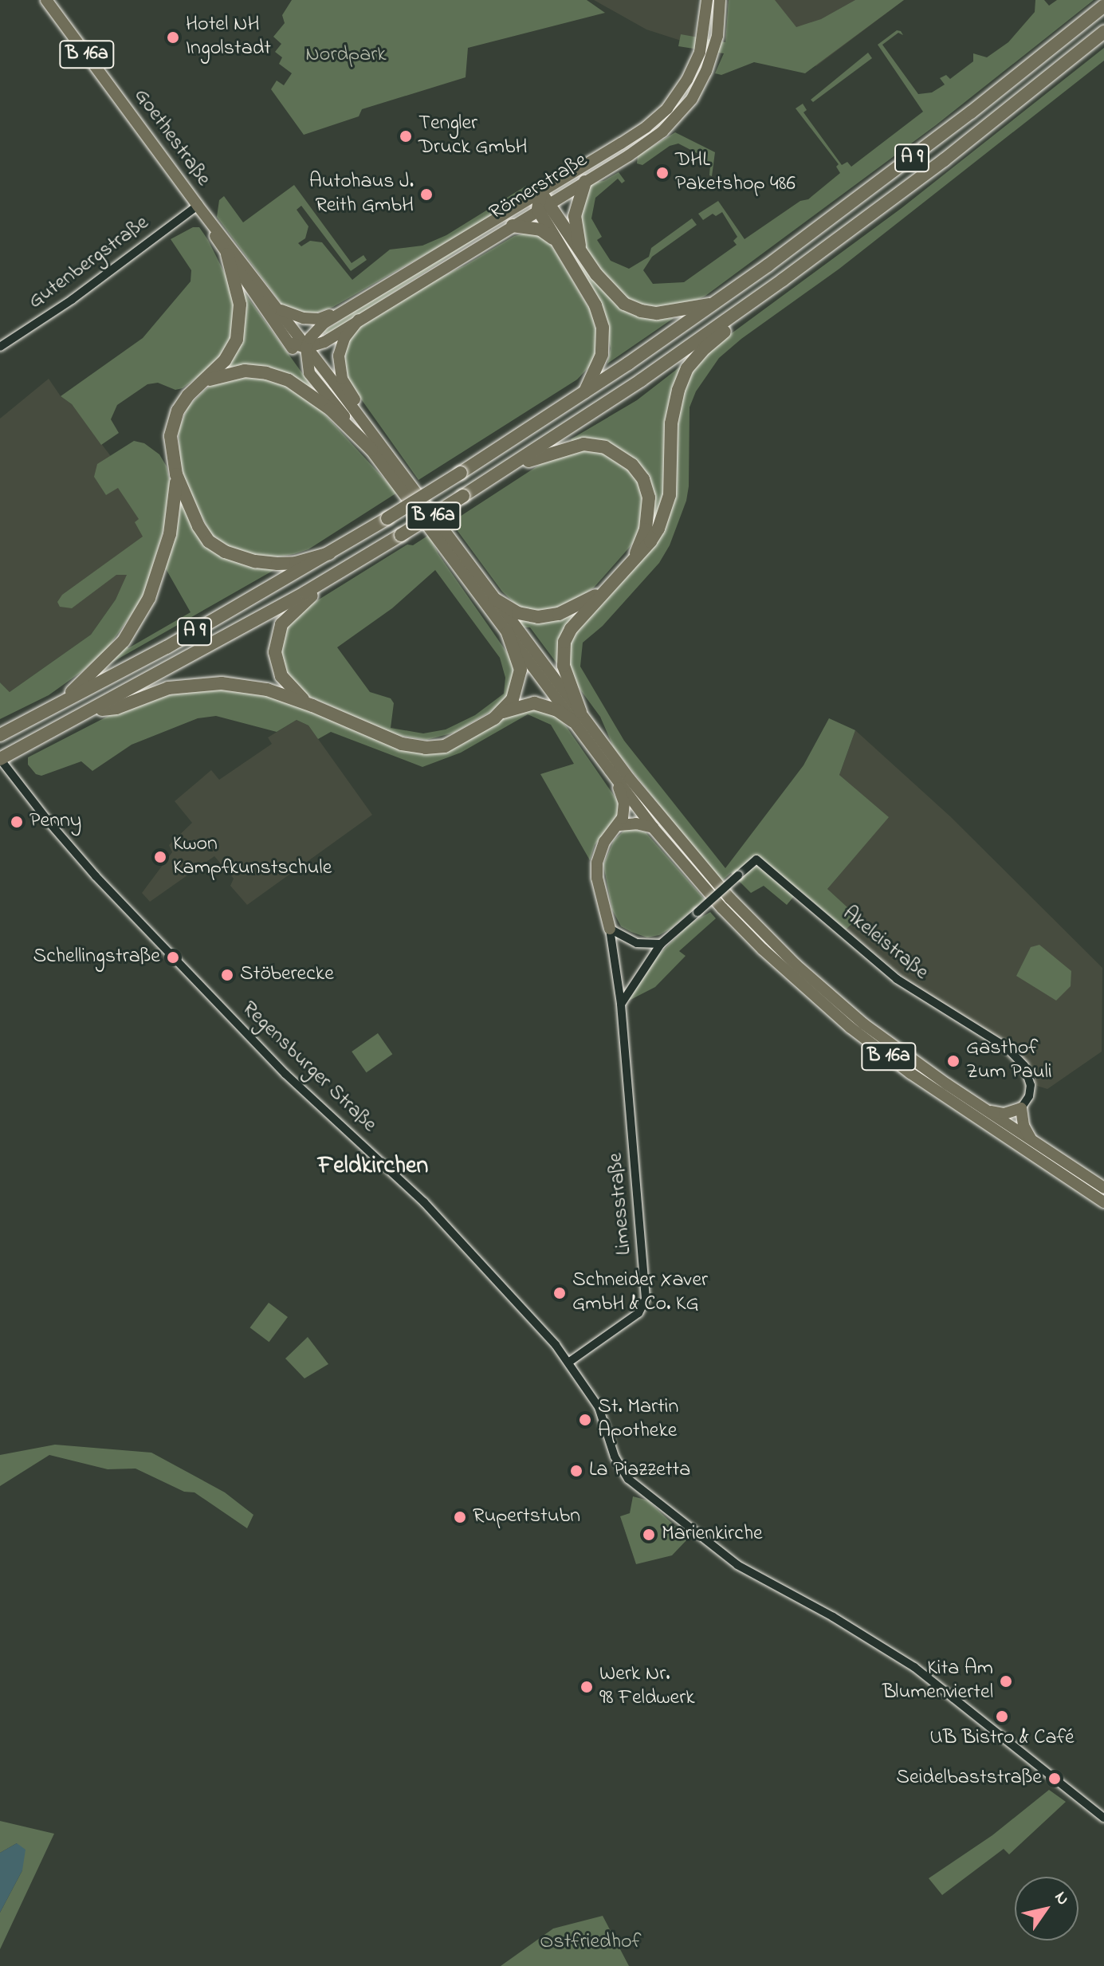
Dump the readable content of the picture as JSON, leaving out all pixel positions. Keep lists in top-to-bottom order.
{
  "streets": {
    "highway": ["A 9"],
    "main road": ["B 16a", "Goethestraße", "Römerstraße"],
    "street": [
      "Gutenbergstraße",
      "Akeleistraße",
      "Regensburger Straße",
      "Limesstraße"
    ]
  },
  "crossings": [
    ["B 16a", "Goethestraße"],
    ["B 16a", "A 9"],
    ["B 16a", "Römerstraße"],
    ["B 16a", "Gutenbergstraße"],
    ["Goethestraße", "Gutenbergstraße"],
    ["A 9", "Römerstraße"],
    ["A 9", "Regensburger Straße"],
    ["Regensburger Straße", "Limesstraße"]
  ],
  "districts": ["Feldkirchen"],
  "parks": ["Nordpark", "Ostfriedhof"],
  "places": [
    "Hotel NH Ingolstadt",
    "Tengler Druck GmbH",
    "DHL Paketshop 486",
    "Autohaus J. Reith GmbH",
    "Penny",
    "Kwon Kampfkunstschule",
    "Schellingstraße",
    "Stöberecke",
    "Gasthof Zum Pauli",
    "Schneider Xaver GmbH & Co. KG",
    "St. Martin Apotheke",
    "La Piazzetta",
    "Rupertstubn",
    "Marienkirche",
    "Kita Am Blumenviertel",
    "Werk Nr. 98 Feldwerk",
    "UB Bistro & Café",
    "Seidelbaststraße"
  ],
  "north": "top right"
}
